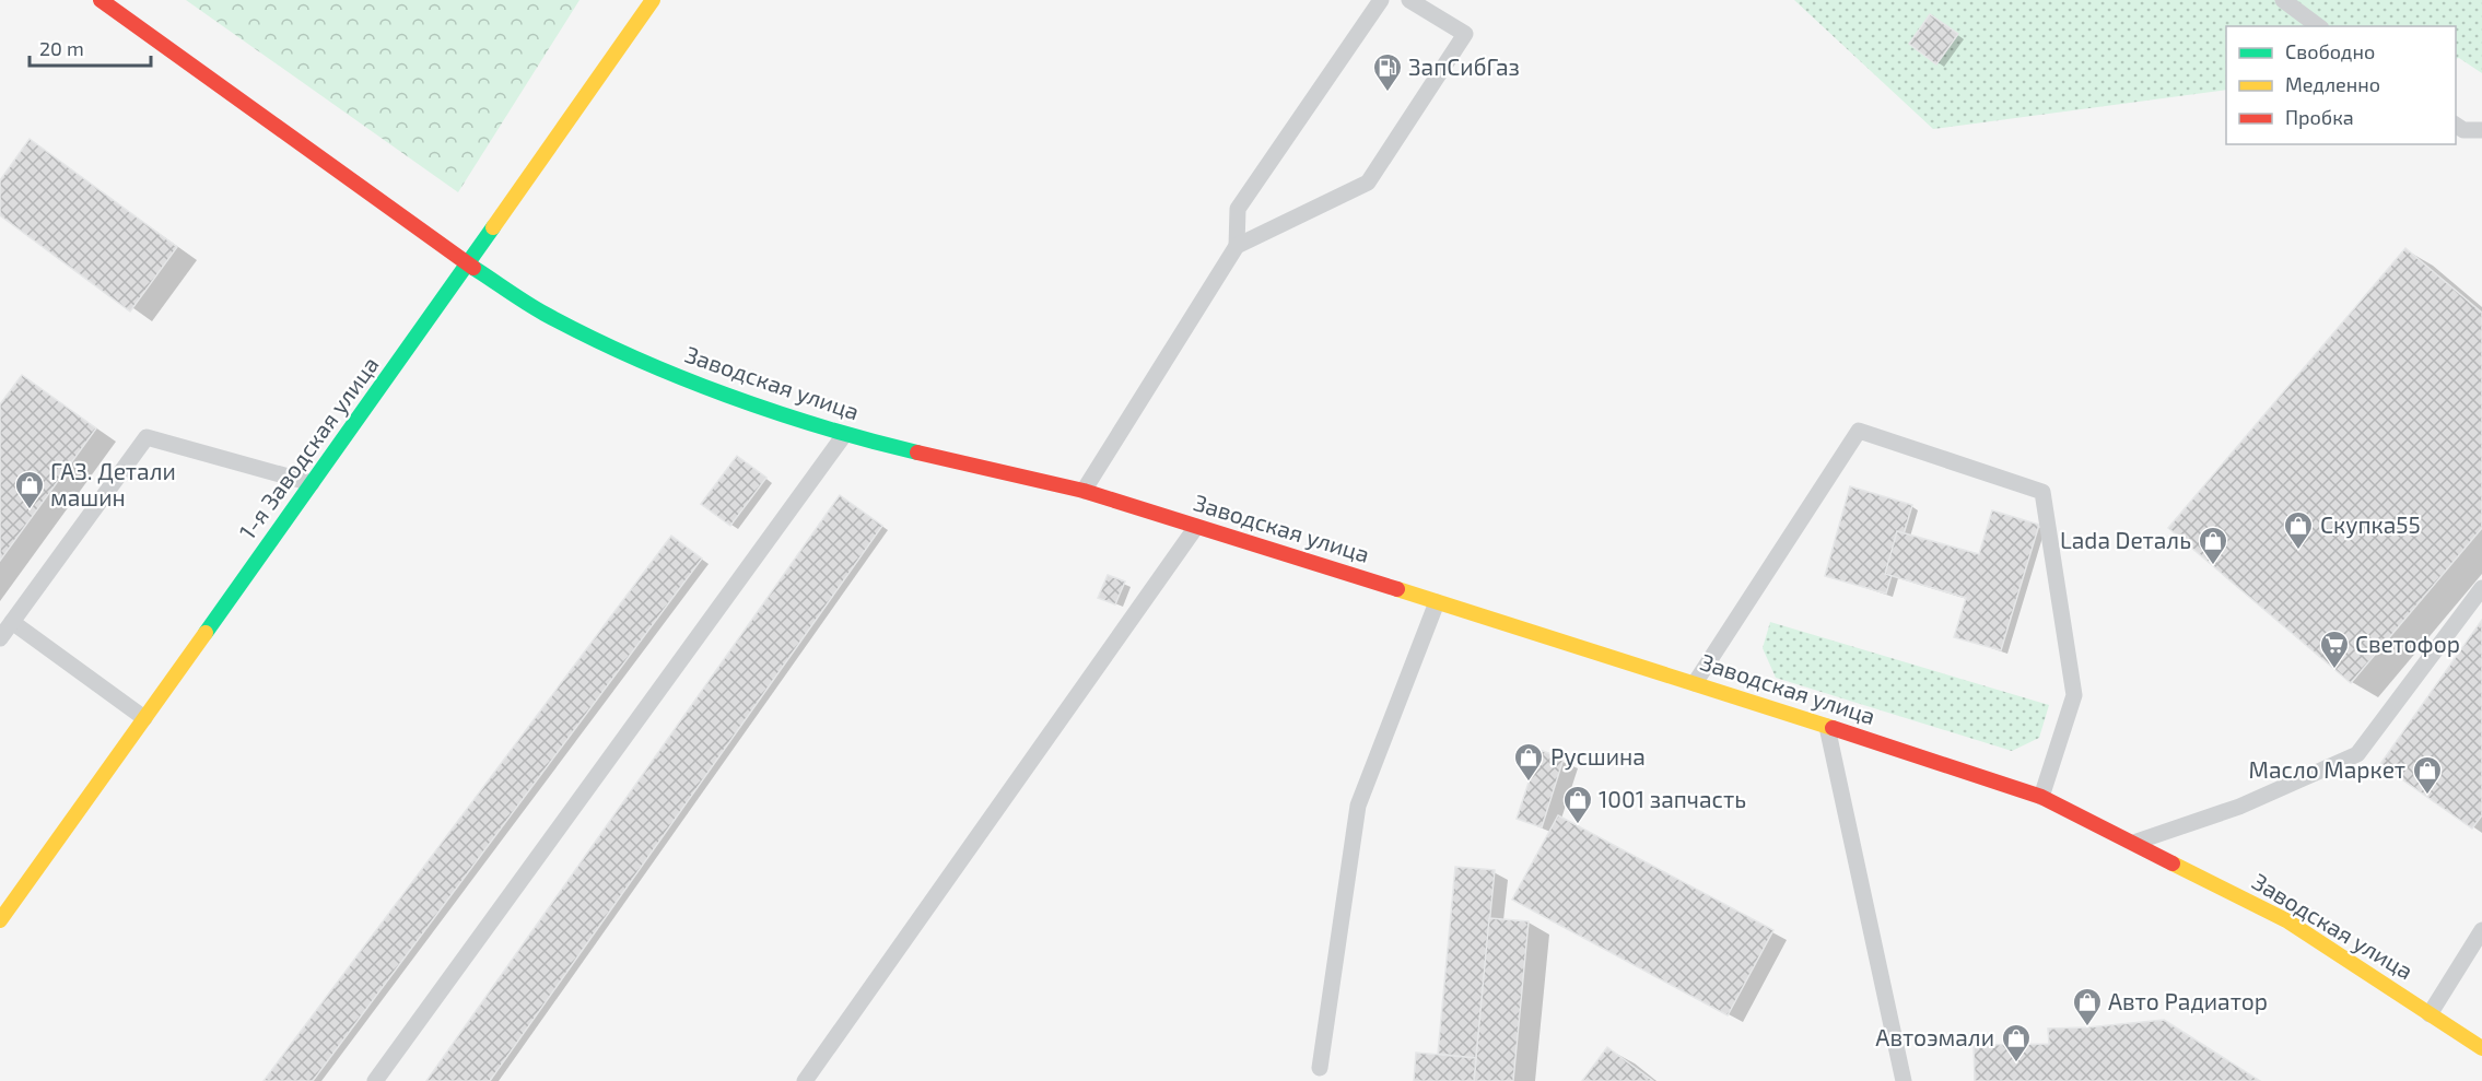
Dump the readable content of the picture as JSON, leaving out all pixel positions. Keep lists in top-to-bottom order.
{
  "streets": {
    "main road": ["Заводская улица", "1-я Заводская улица"]
  },
  "crossings": [
    ["Заводская улица", "1-я Заводская улица"]
  ],
  "places": {
    "fuel station": ["ЗапСибГаз"],
    "shop": [
      "ГАЗ. Детали машин",
      "Скупка55",
      "Lada Dеталь",
      "Русшина",
      "Масло Маркет",
      "1001 запчасть",
      "Авто Радиатор",
      "Автоэмали"
    ],
    "supermarket": ["Светофор"]
  },
  "legend": ["Свободно", "Медленно", "Пробка"],
  "scale_bar": "20 m"
}
